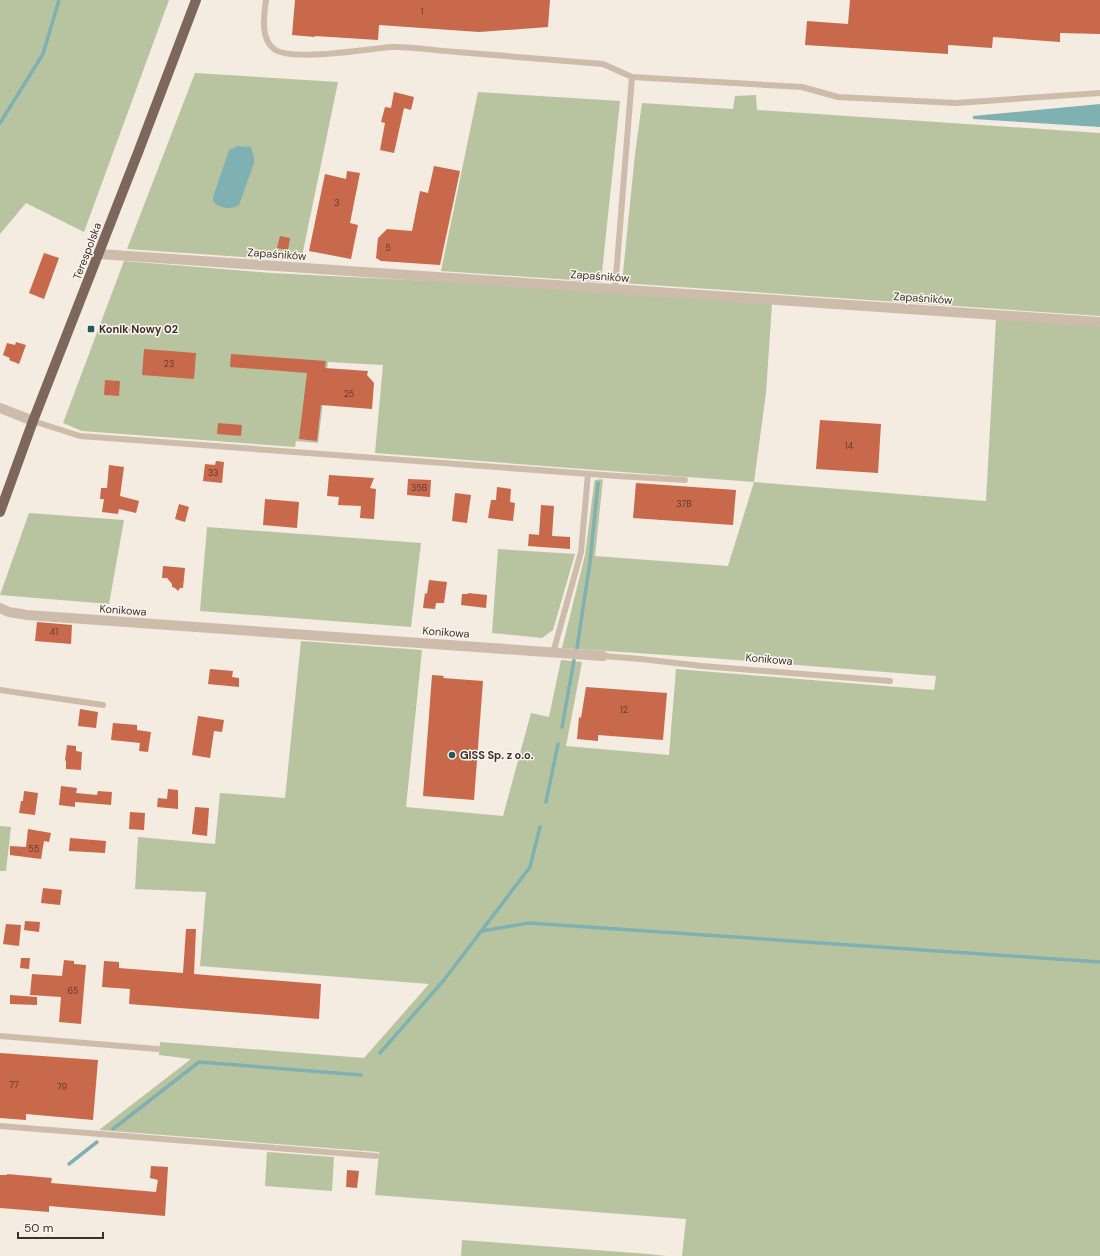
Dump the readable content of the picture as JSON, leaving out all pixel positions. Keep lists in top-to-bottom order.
{
  "streets": {
    "main road": ["Terespolska"],
    "street": ["Zapaśników", "Konikowa"]
  },
  "crossings": [
    ["Terespolska", "Zapaśników"]
  ],
  "places": {
    "transit": ["Konik Nowy 02"],
    "other": ["GISS Sp. z o.o."]
  },
  "house_numbers": [
    "1",
    "3",
    "5",
    "23",
    "25",
    "14",
    "33",
    "35B",
    "37B",
    "41",
    "12",
    "55",
    "65",
    "77",
    "79"
  ],
  "scale_bar": "50 m"
}
